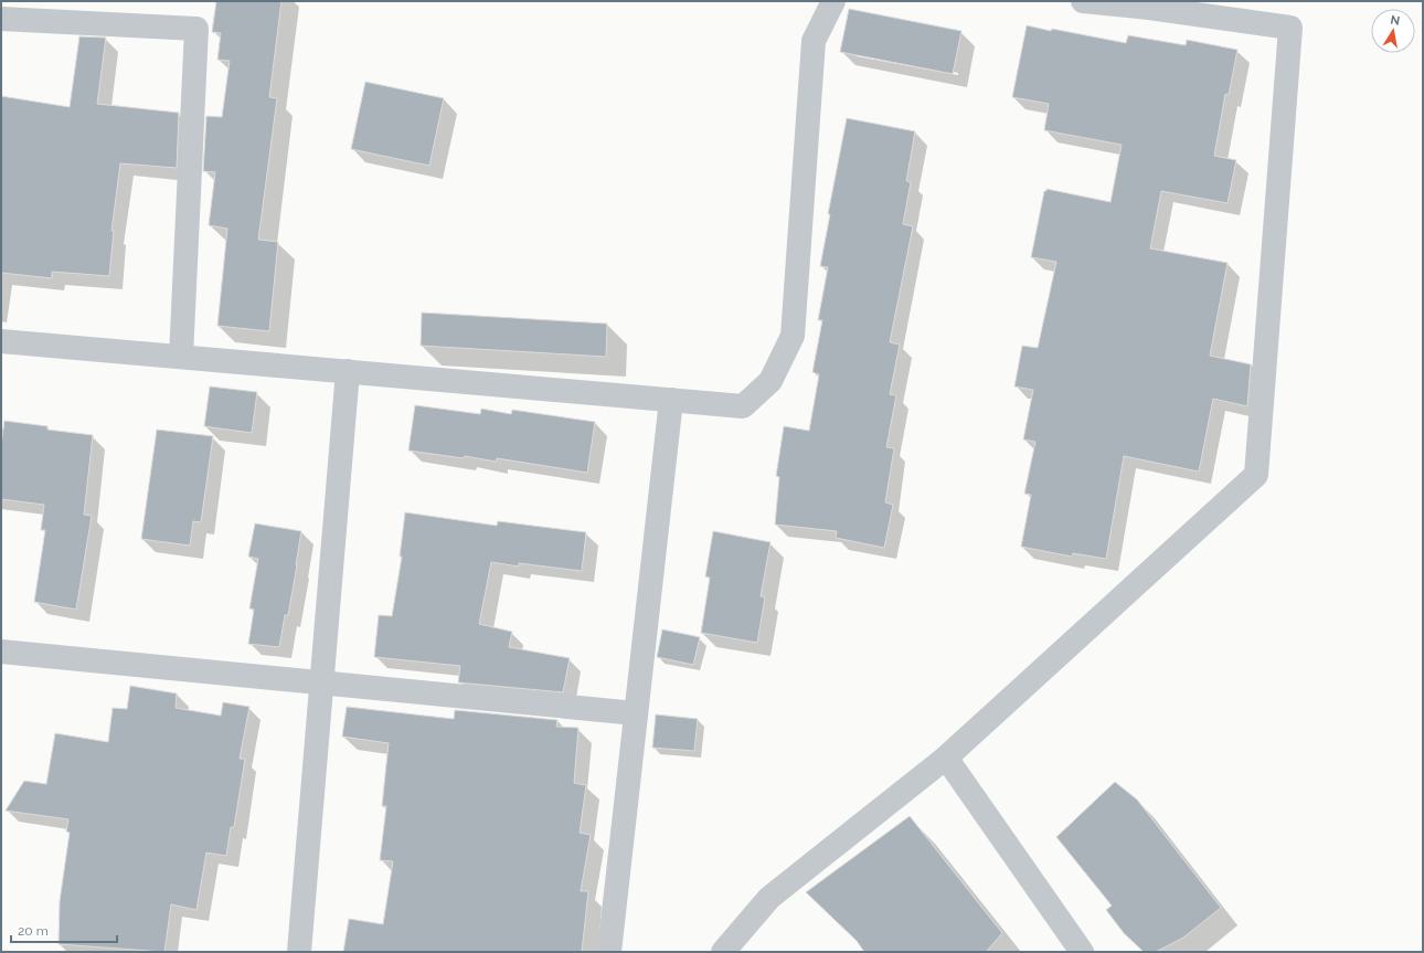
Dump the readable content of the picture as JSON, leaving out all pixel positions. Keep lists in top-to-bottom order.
{
  "scale_bar": "20 m",
  "north": "top"
}
